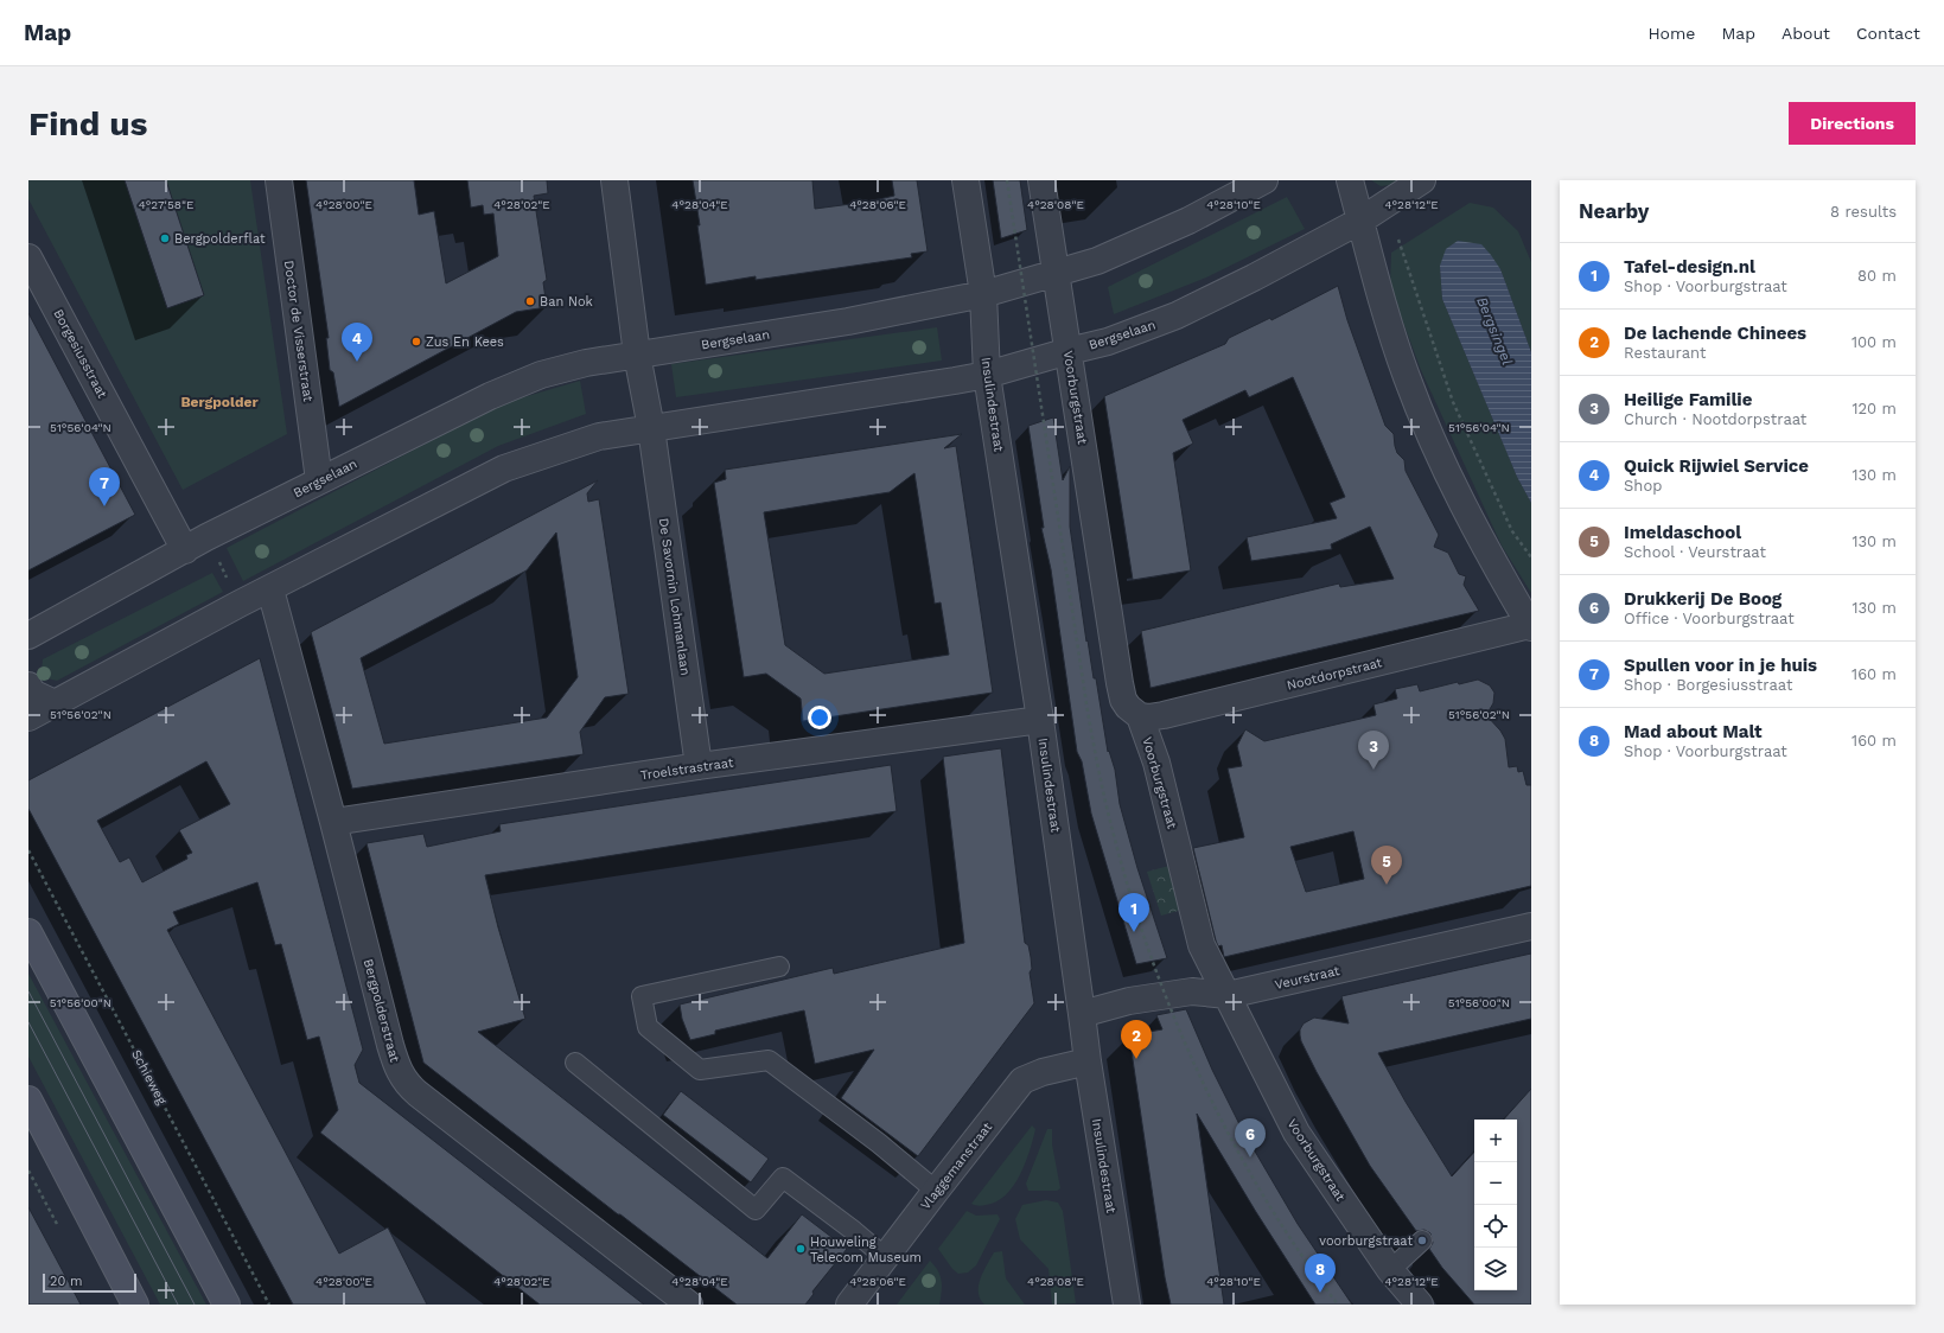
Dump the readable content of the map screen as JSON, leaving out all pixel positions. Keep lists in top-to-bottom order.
{
  "streets": {
    "street": [
      "Doctor de Visserstraat",
      "Bergselaan",
      "Borgesiusstraat",
      "Voorburgstraat",
      "Insulindestraat",
      "De Savornin Lohmanlaan",
      "Nootdorpstraat",
      "Troelstrastraat",
      "Veurstraat",
      "Bergpolderstraat",
      "Vlaggemanstraat"
    ],
    "path": ["Schieweg"]
  },
  "crossings": [
    ["Doctor de Visserstraat", "Bergselaan"],
    ["Bergselaan", "Borgesiusstraat"],
    ["Bergselaan", "Voorburgstraat"],
    ["Bergselaan", "Insulindestraat"],
    ["Bergselaan", "De Savornin Lohmanlaan"],
    ["Bergselaan", "Bergpolderstraat"],
    ["Voorburgstraat", "Nootdorpstraat"],
    ["Voorburgstraat", "Veurstraat"],
    ["Insulindestraat", "Troelstrastraat"],
    ["Insulindestraat", "Veurstraat"],
    ["Insulindestraat", "Vlaggemanstraat"],
    ["De Savornin Lohmanlaan", "Troelstrastraat"],
    ["Troelstrastraat", "Bergpolderstraat"]
  ],
  "districts": ["Bergpolder"],
  "water": ["Bergsingel"],
  "places": [
    "Bergpolderflat",
    "Ban Nok",
    "Zus En Kees",
    "voorburgstraat",
    "Houweling Telecom Museum"
  ],
  "scale_bar": "20 m",
  "page": {
    "header": "Map",
    "nav": [
      "Home",
      "Map",
      "About",
      "Contact"
    ],
    "buttons": "Directions",
    "title": "Find us",
    "heading": ["Nearby", "8 results"],
    "list": [
      {
        "mark": "1",
        "name": "Tafel-design.nl",
        "note": "Shop · Voorburgstraat",
        "value": "80 m"
      },
      {
        "mark": "2",
        "name": "De lachende Chinees",
        "note": "Restaurant",
        "value": "100 m"
      },
      {
        "mark": "3",
        "name": "Heilige Familie",
        "note": "Church · Nootdorpstraat",
        "value": "120 m"
      },
      {
        "mark": "4",
        "name": "Quick Rijwiel Service",
        "note": "Shop",
        "value": "130 m"
      },
      {
        "mark": "5",
        "name": "Imeldaschool",
        "note": "School · Veurstraat",
        "value": "130 m"
      },
      {
        "mark": "6",
        "name": "Drukkerij De Boog",
        "note": "Office · Voorburgstraat",
        "value": "130 m"
      },
      {
        "mark": "7",
        "name": "Spullen voor in je huis",
        "note": "Shop · Borgesiusstraat",
        "value": "160 m"
      },
      {
        "mark": "8",
        "name": "Mad about Malt",
        "note": "Shop · Voorburgstraat",
        "value": "160 m"
      }
    ],
    "pins": [
      "4",
      "7",
      "3",
      "5",
      "1",
      "2",
      "6",
      "8"
    ],
    "map_buttons": ["+", "−"],
    "scale": "20 m"
  },
  "coordinates": [
    "4°27'58\"E",
    "4°28'00\"E",
    "4°28'02\"E",
    "4°28'04\"E",
    "4°28'06\"E",
    "4°28'08\"E",
    "4°28'10\"E",
    "4°28'12\"E",
    "51°56'04\"N",
    "51°56'02\"N",
    "51°56'00\"N"
  ]
}
